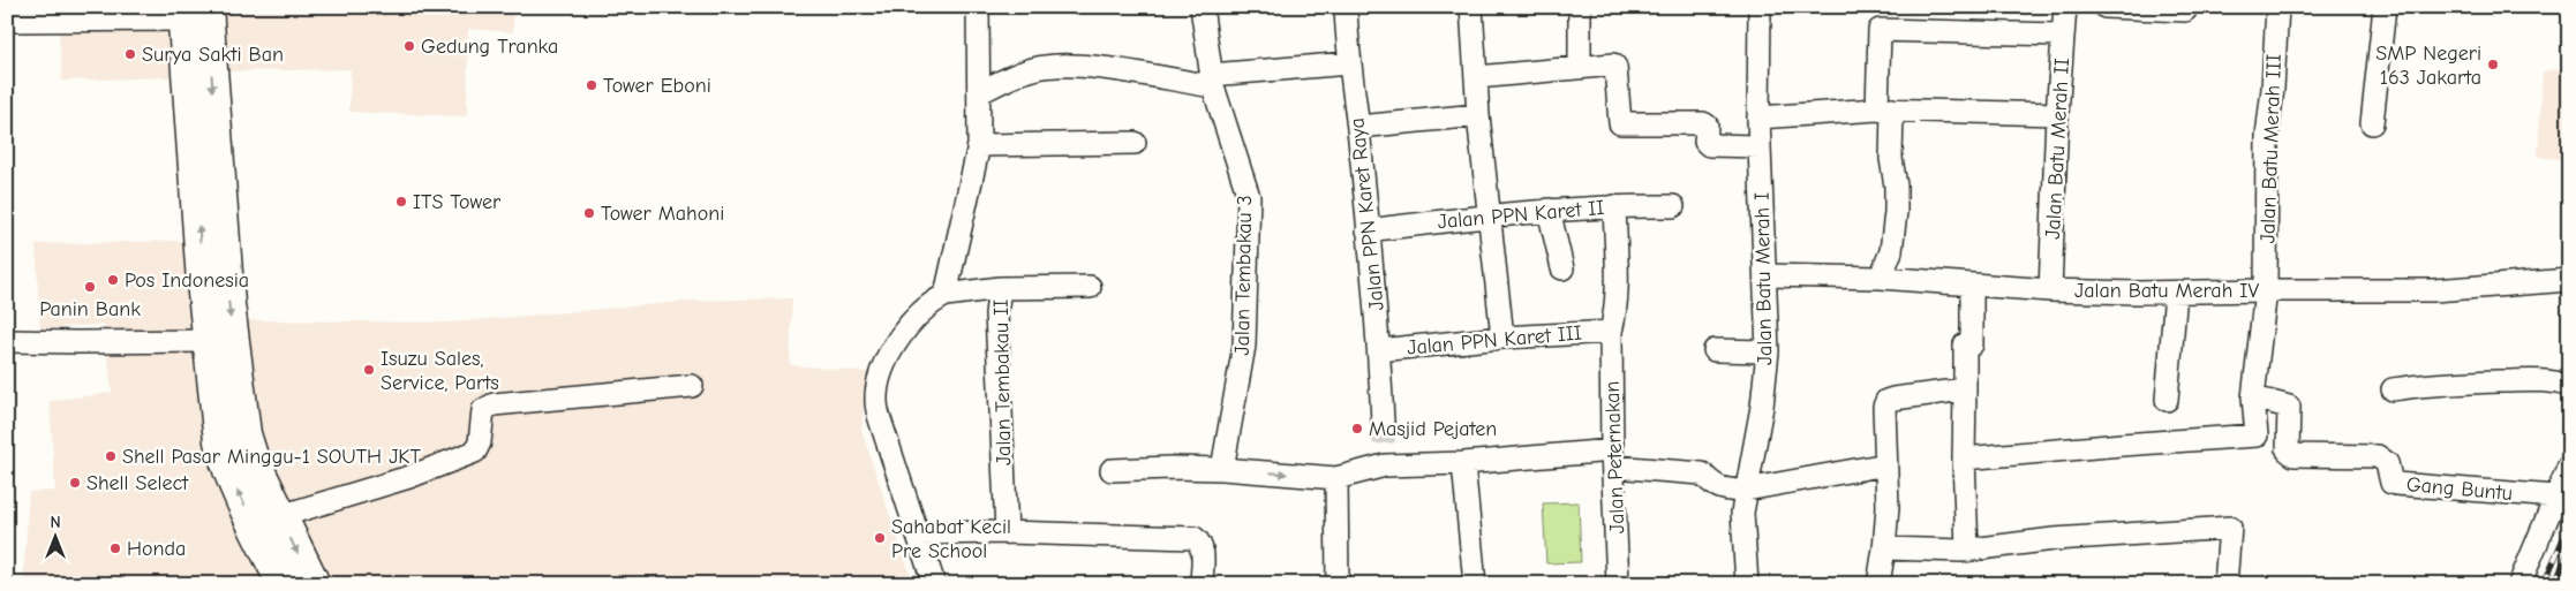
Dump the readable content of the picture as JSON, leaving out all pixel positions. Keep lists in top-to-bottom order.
{
  "streets": {
    "street": [
      "Jalan Batu Merah II",
      "Jalan Batu Merah III",
      "Jalan PPN Karet Raya",
      "Jalan PPN Karet II",
      "Jalan Tembakau 3",
      "Jalan Batu Merah I",
      "Jalan Batu Merah IV",
      "Jalan PPN Karet III",
      "Jalan Tembakau II",
      "Jalan Peternakan",
      "Gang Buntu"
    ]
  },
  "crossings": [
    ["Jalan Batu Merah II", "Jalan Batu Merah IV"],
    ["Jalan Batu Merah III", "Jalan Batu Merah IV"],
    ["Jalan Batu Merah III", "Gang Buntu"],
    ["Jalan PPN Karet Raya", "Jalan PPN Karet II"],
    ["Jalan PPN Karet Raya", "Jalan PPN Karet III"],
    ["Jalan PPN Karet II", "Jalan Peternakan"],
    ["Jalan Batu Merah I", "Jalan Batu Merah IV"],
    ["Jalan PPN Karet III", "Jalan Peternakan"]
  ],
  "places": [
    "Gedung Tranka",
    "Surya Sakti Ban",
    "SMP Negeri 163 Jakarta",
    "Tower Eboni",
    "ITS Tower",
    "Tower Mahoni",
    "Pos Indonesia",
    "Panin Bank",
    "Isuzu Sales, Service, Parts",
    "Masjid Pejaten",
    "Shell Pasar Minggu-1 SOUTH JKT",
    "Shell Select",
    "Sahabat Kecil Pre School",
    "Honda"
  ],
  "north": "top"
}
